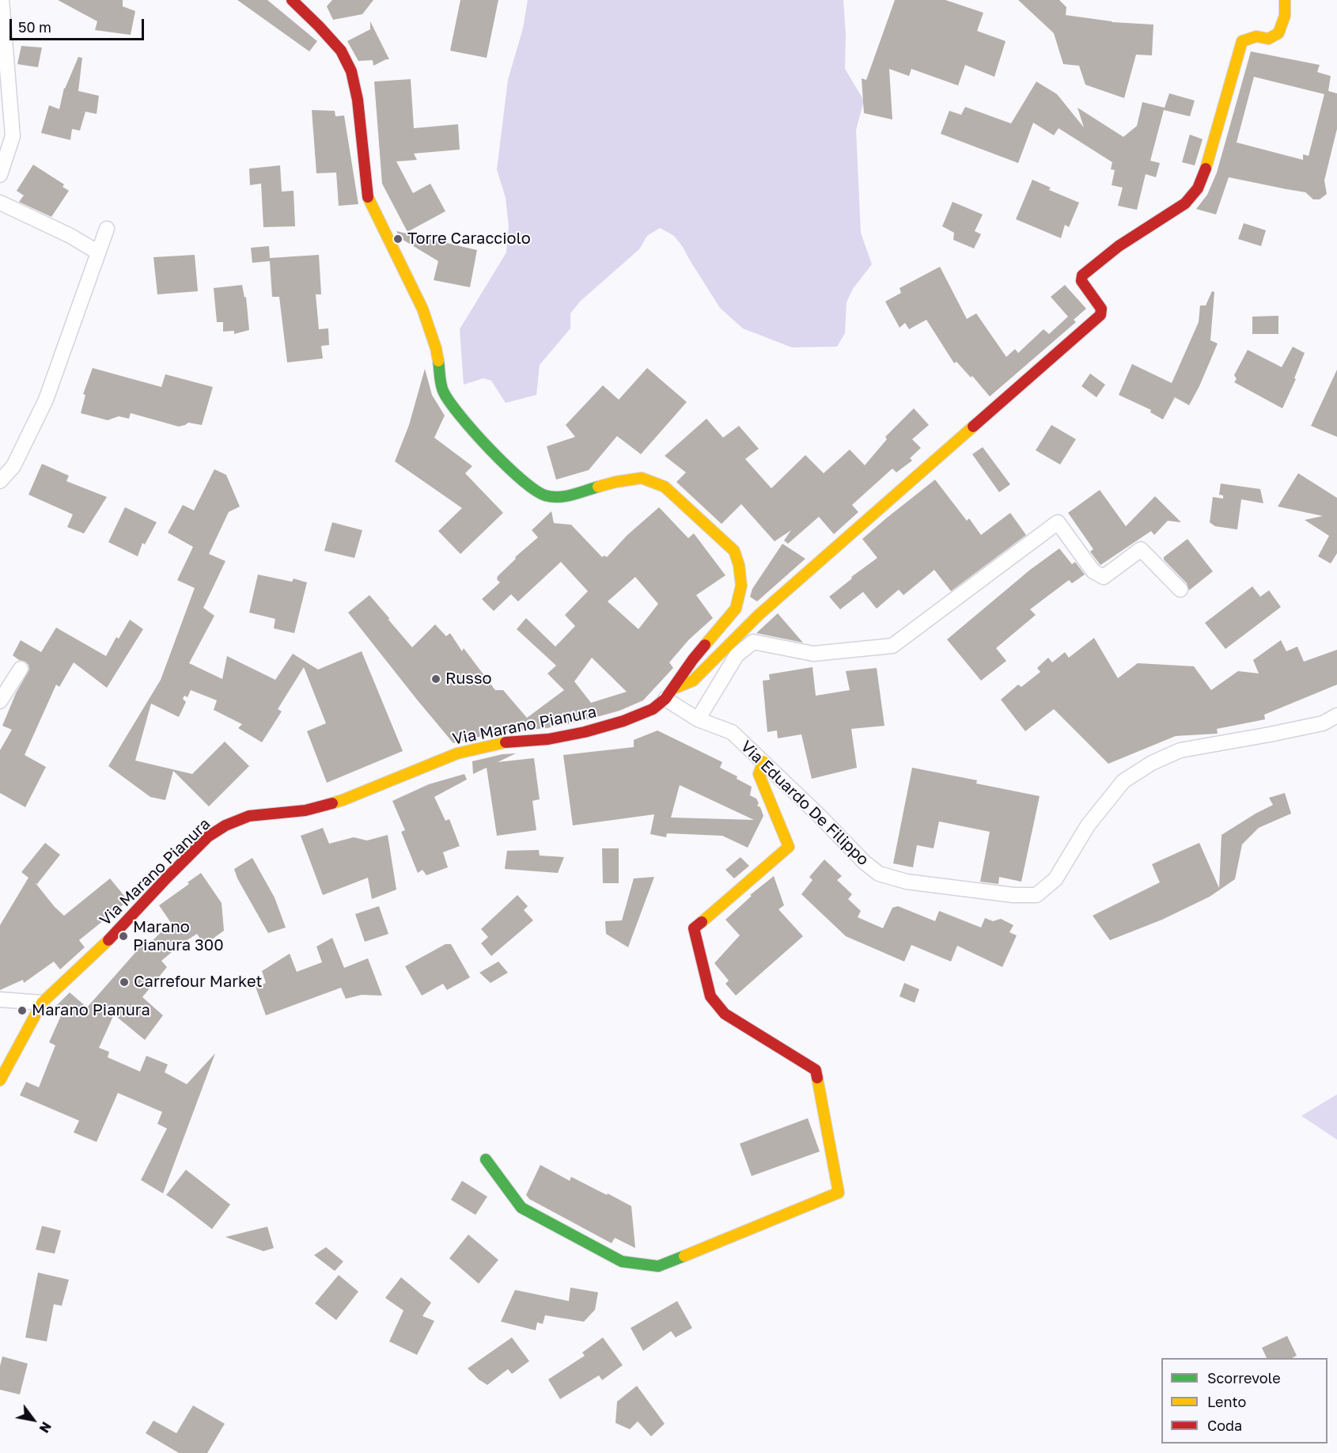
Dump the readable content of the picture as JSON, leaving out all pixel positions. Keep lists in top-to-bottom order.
{
  "streets": {
    "street": ["Via Marano Pianura", "Via Eduardo De Filippo"]
  },
  "crossings": [
    ["Via Marano Pianura", "Via Eduardo De Filippo"]
  ],
  "places": [
    "Torre Caracciolo",
    "Russo",
    "Marano Pianura 300",
    "Carrefour Market",
    "Marano Pianura"
  ],
  "legend": ["Scorrevole", "Lento", "Coda"],
  "scale_bar": "50 m",
  "north": "bottom right"
}
